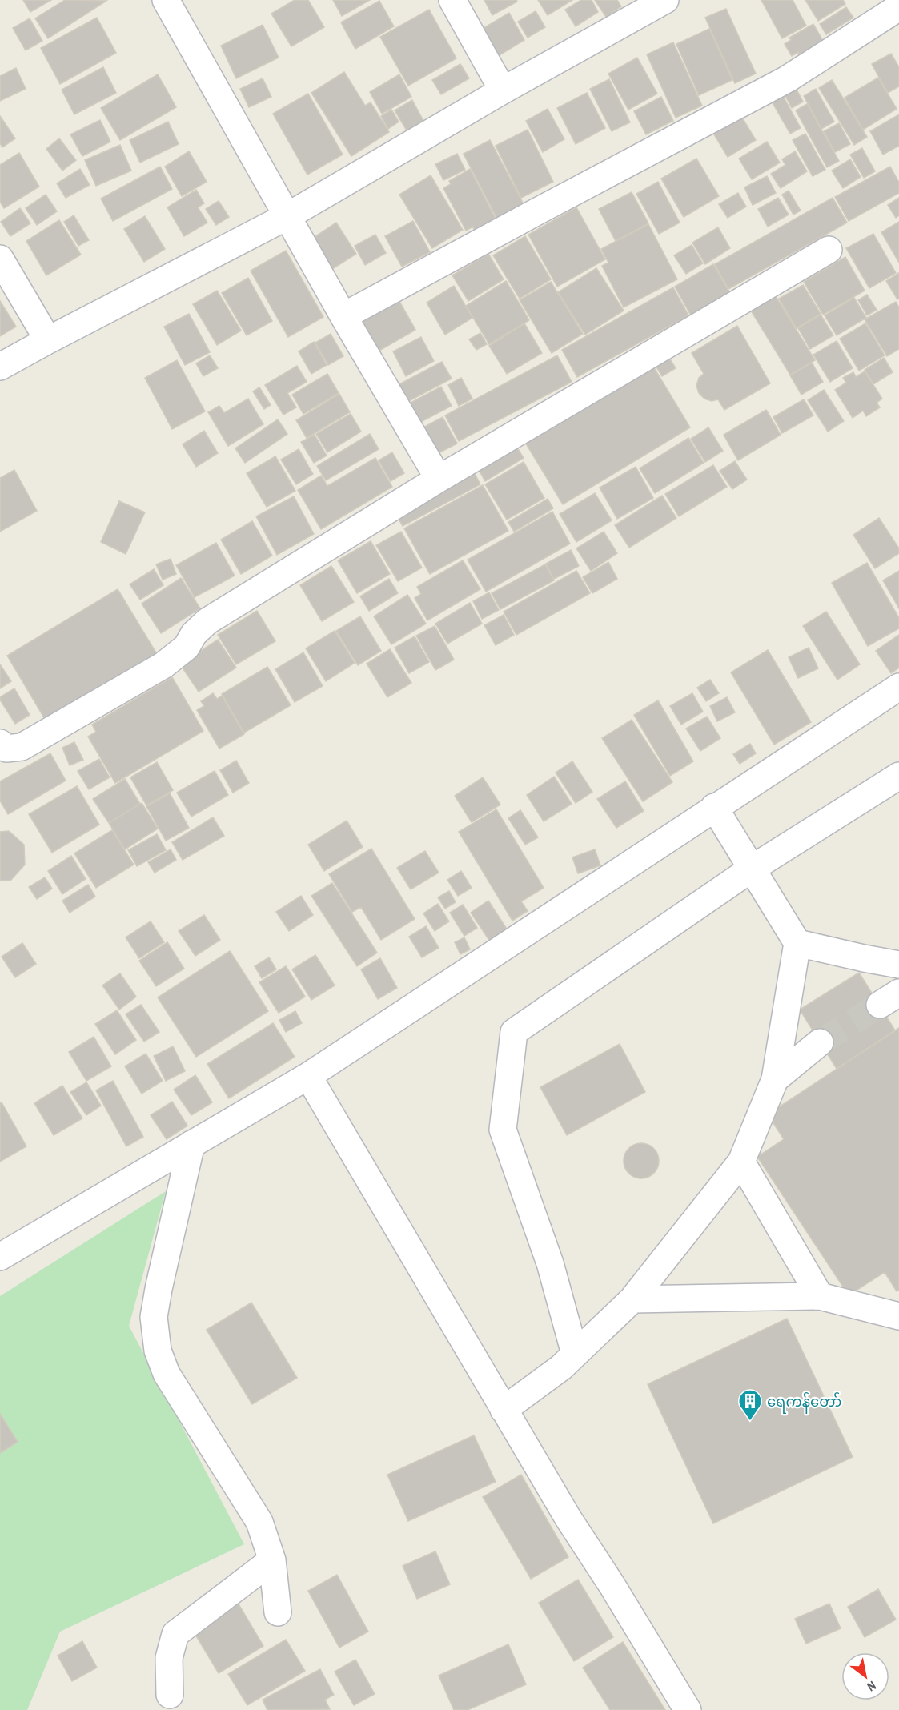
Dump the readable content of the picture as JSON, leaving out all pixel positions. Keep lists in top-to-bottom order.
{
  "places": {
    "building": ["ရေကန်တော်"]
  },
  "north": "bottom right"
}
